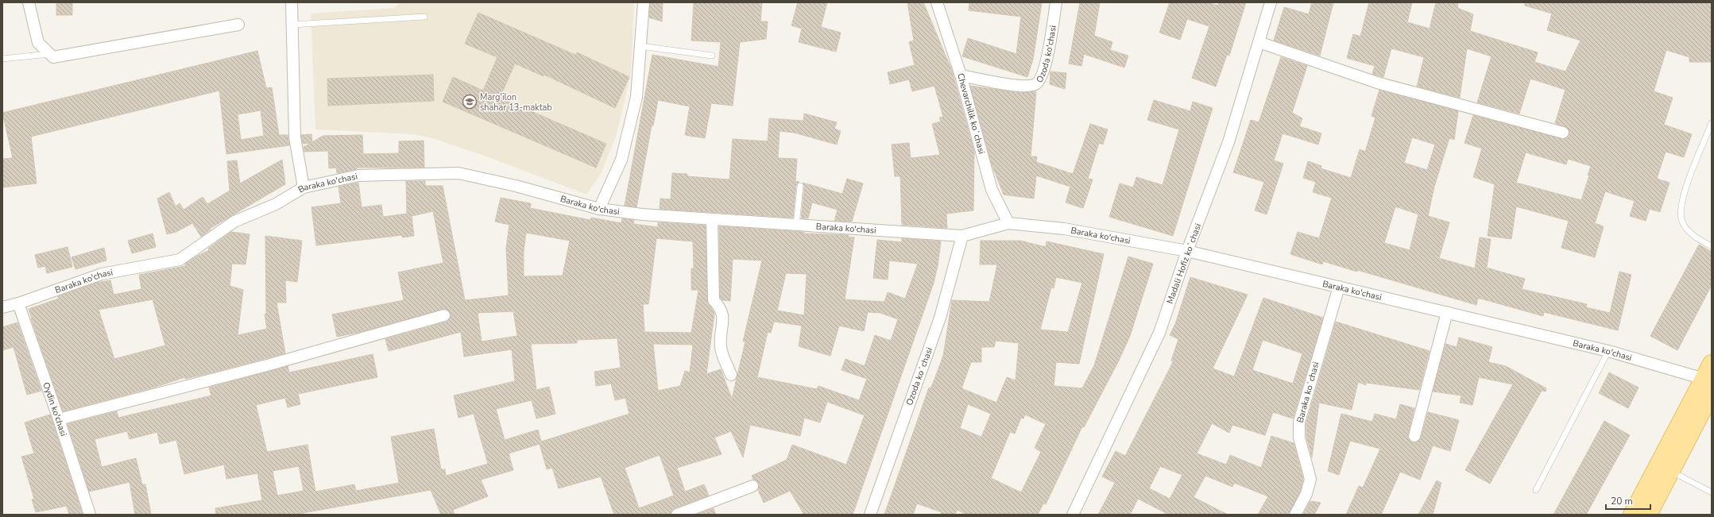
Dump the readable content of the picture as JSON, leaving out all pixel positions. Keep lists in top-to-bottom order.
{
  "streets": {
    "street": [
      "Ozoda ko'chasi",
      "Chevarchilik koʻchasi",
      "Baraka ko'chasi",
      "Madali Hofiz koʻchasi",
      "Ozoda koʻchasi",
      "Baraka koʻchasi",
      "Oydin ko'chasi"
    ]
  },
  "crossings": [
    ["Ozoda ko'chasi", "Chevarchilik koʻchasi"],
    ["Chevarchilik koʻchasi", "Baraka ko'chasi"],
    ["Baraka ko'chasi", "Madali Hofiz koʻchasi"],
    ["Baraka ko'chasi", "Ozoda koʻchasi"],
    ["Baraka ko'chasi", "Baraka koʻchasi"],
    ["Baraka ko'chasi", "Oydin ko'chasi"]
  ],
  "places": {
    "school or university": ["Marg'ilon shahar 13-maktab"]
  },
  "scale_bar": "20 m"
}
